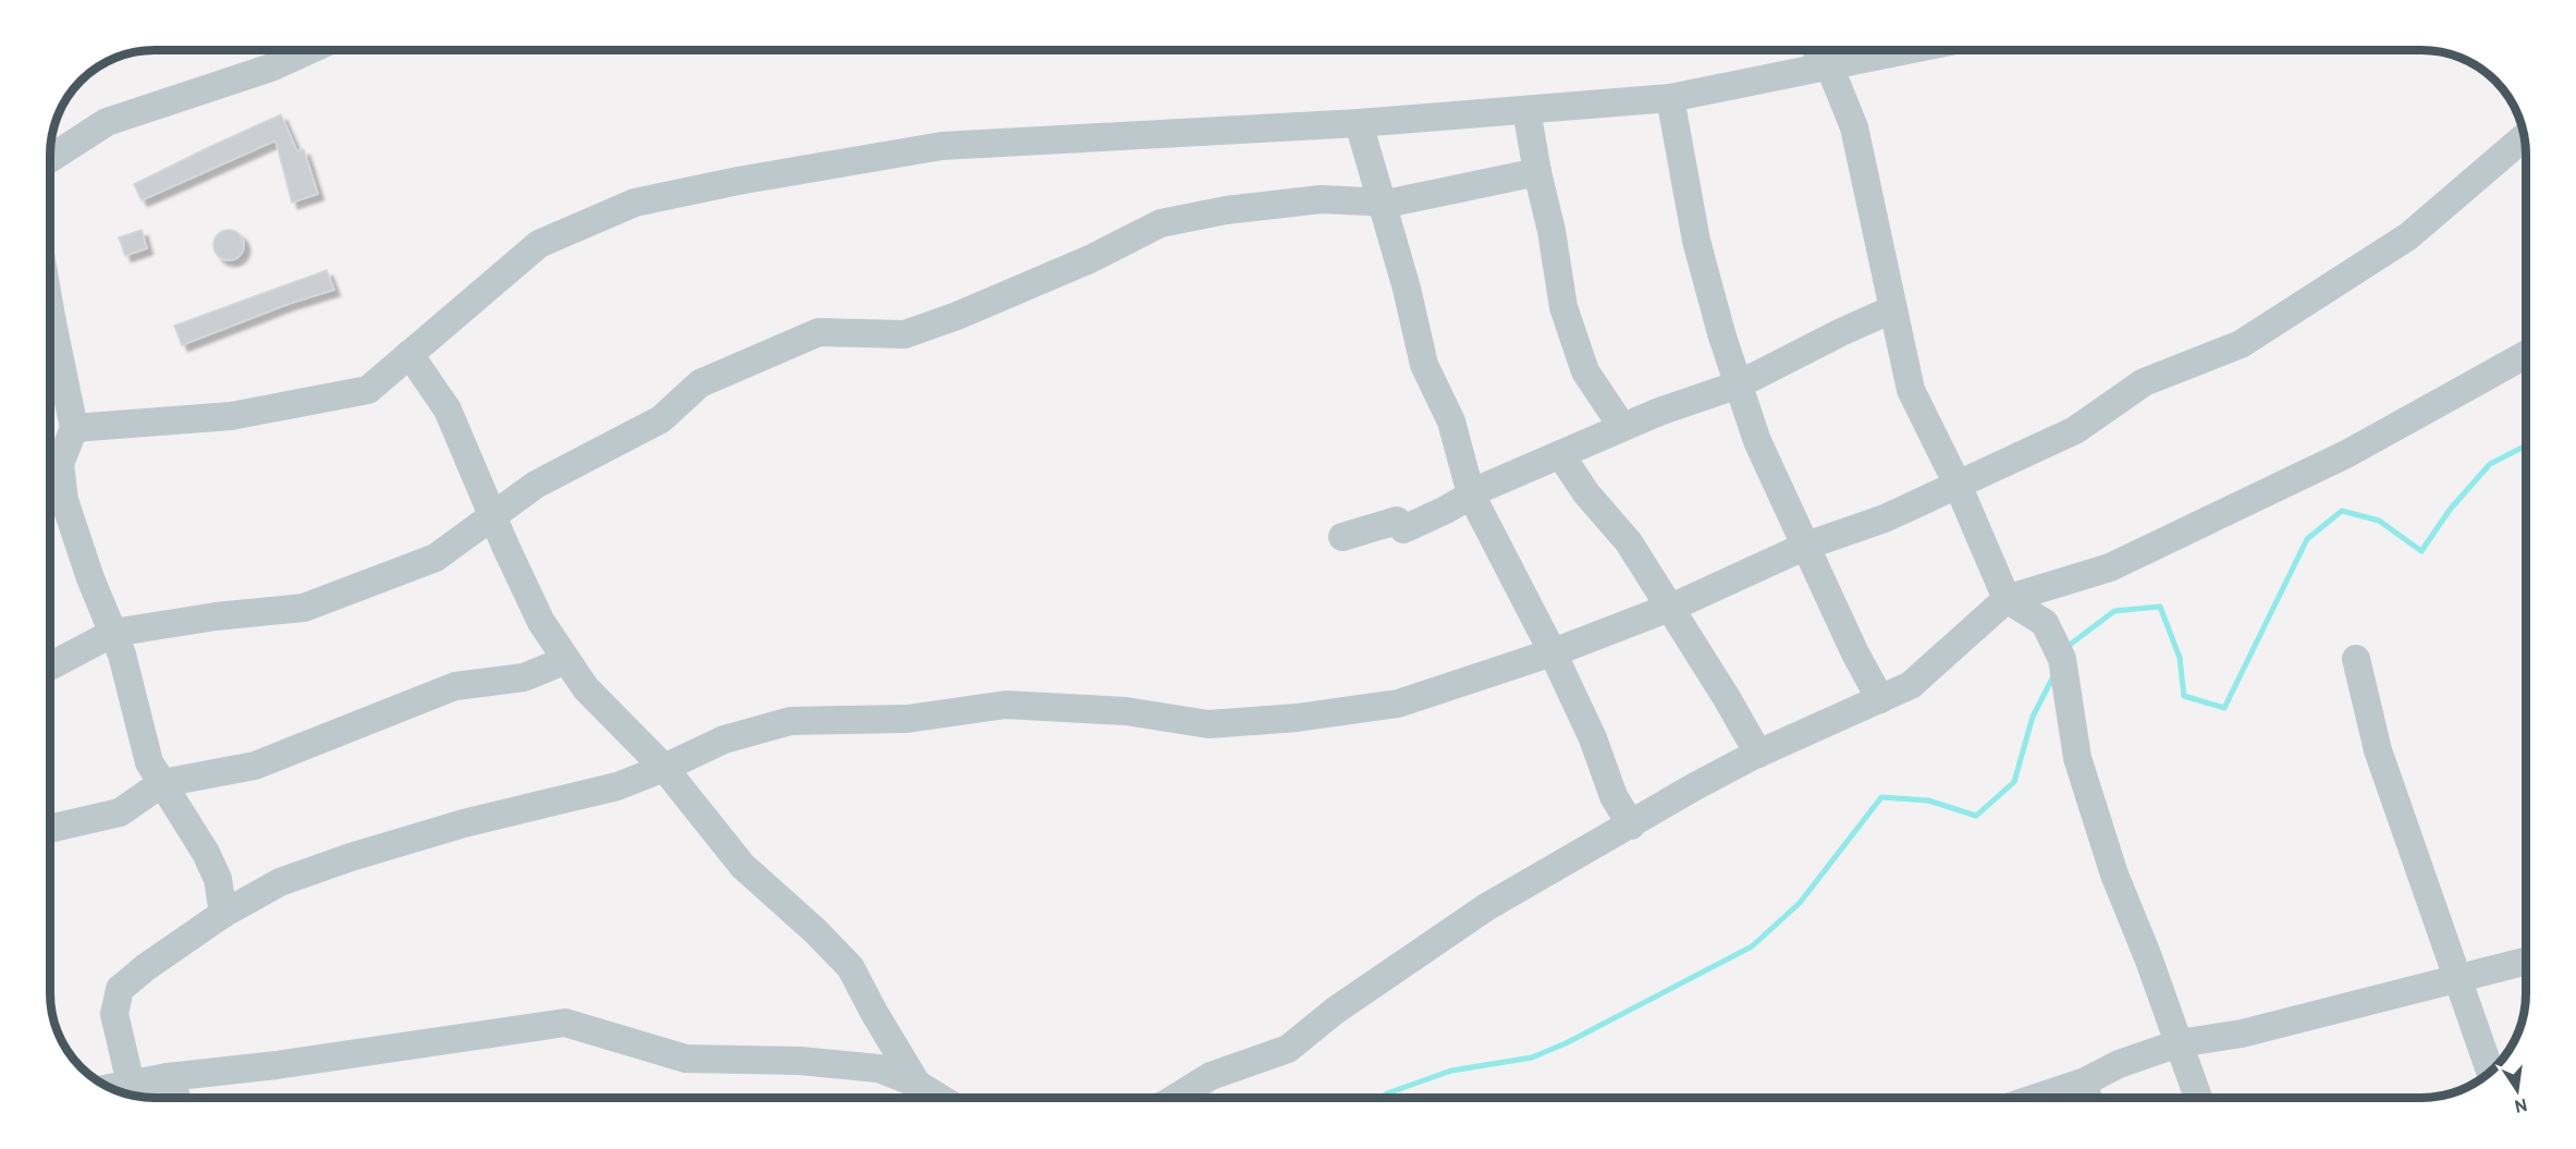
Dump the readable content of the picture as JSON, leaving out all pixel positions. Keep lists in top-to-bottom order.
{
  "north": "bottom"
}
